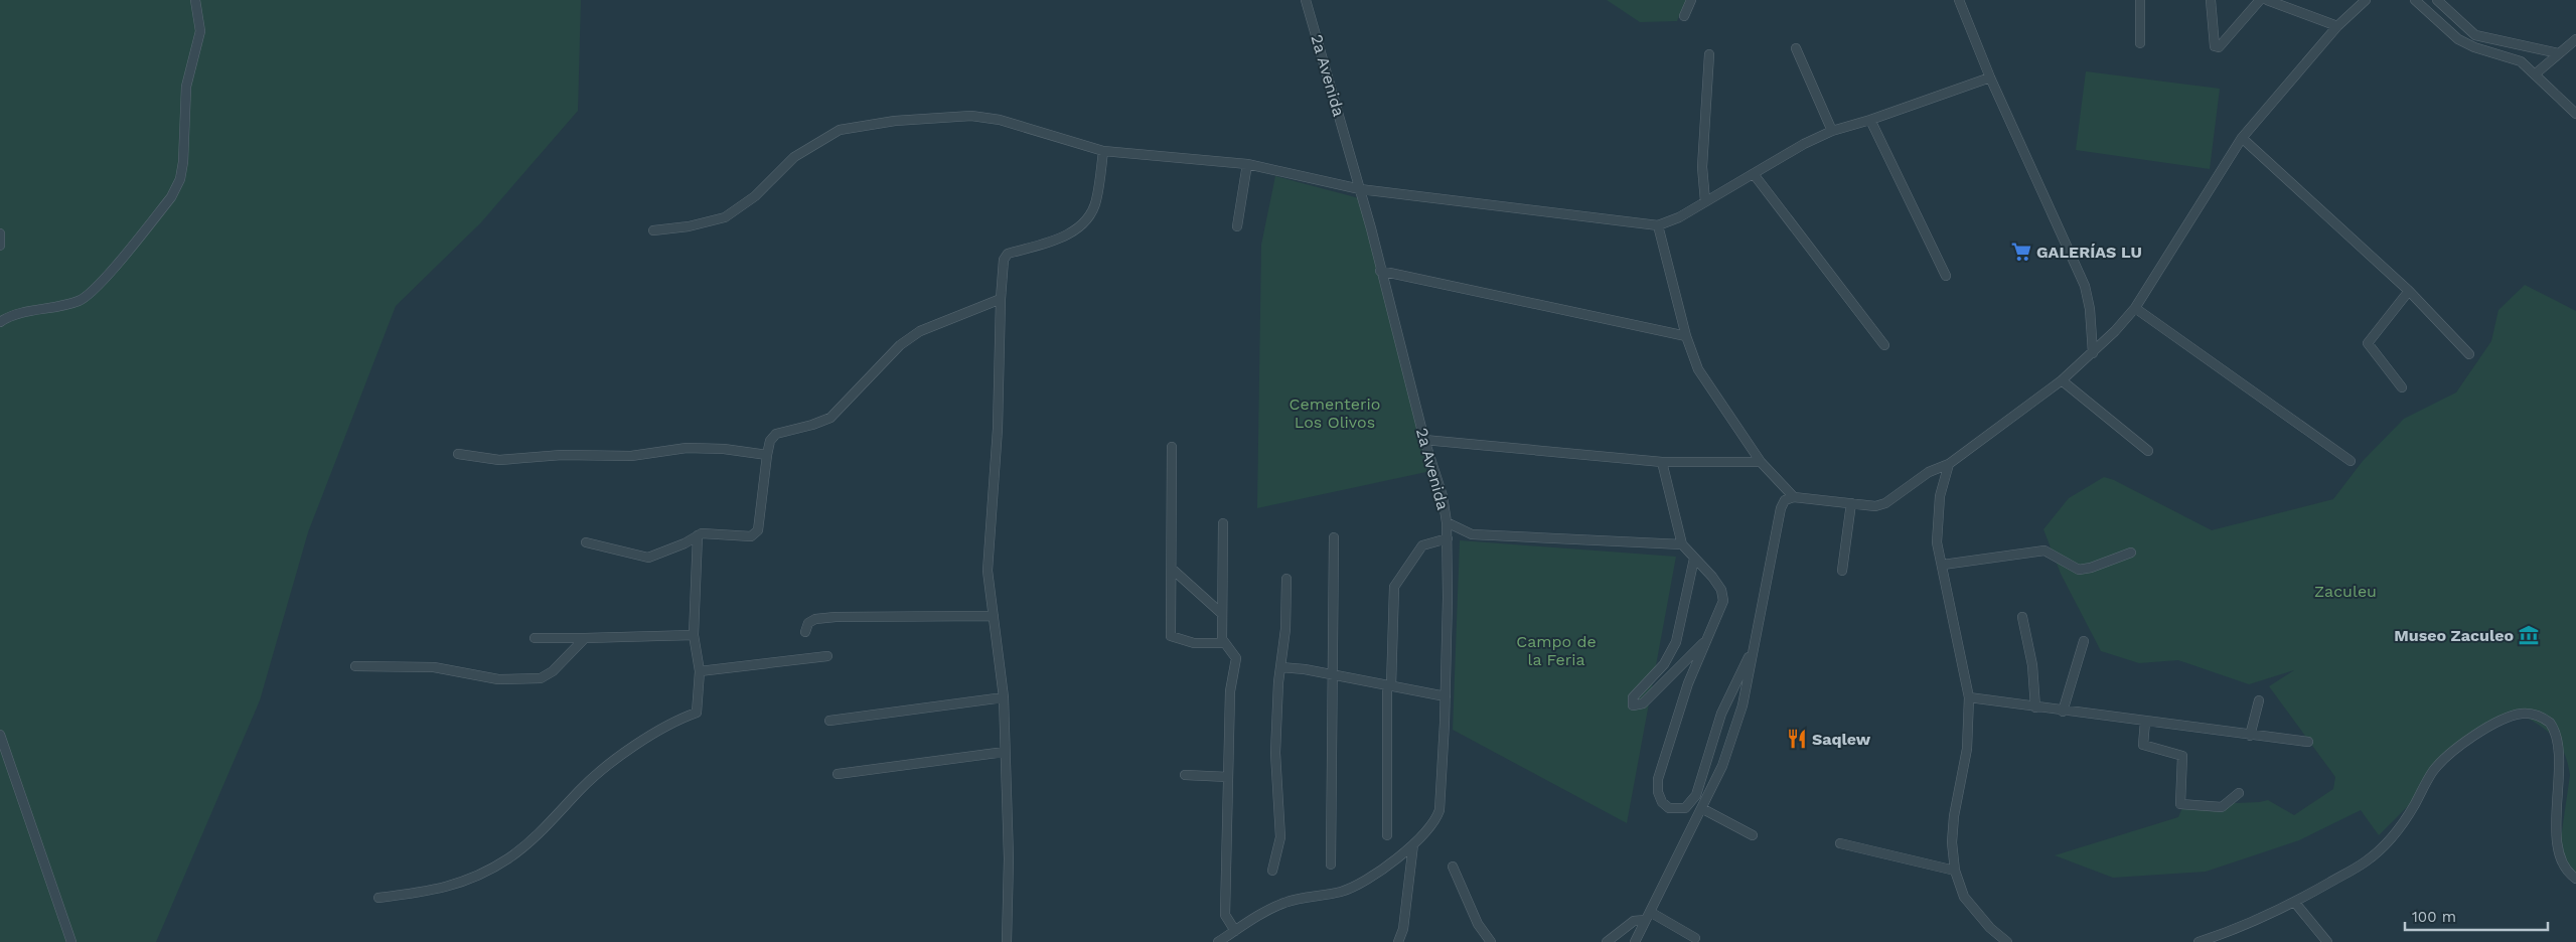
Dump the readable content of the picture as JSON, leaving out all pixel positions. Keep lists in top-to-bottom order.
{
  "streets": {
    "street": ["2a Avenida"]
  },
  "parks": ["Cementerio Los Olivos", "Zaculeu", "Campo de la Feria"],
  "places": {
    "supermarket": ["GALERÍAS LU"],
    "museum": ["Museo Zaculeo"],
    "restaurant": ["Saqlew"]
  },
  "scale_bar": "100 m"
}
